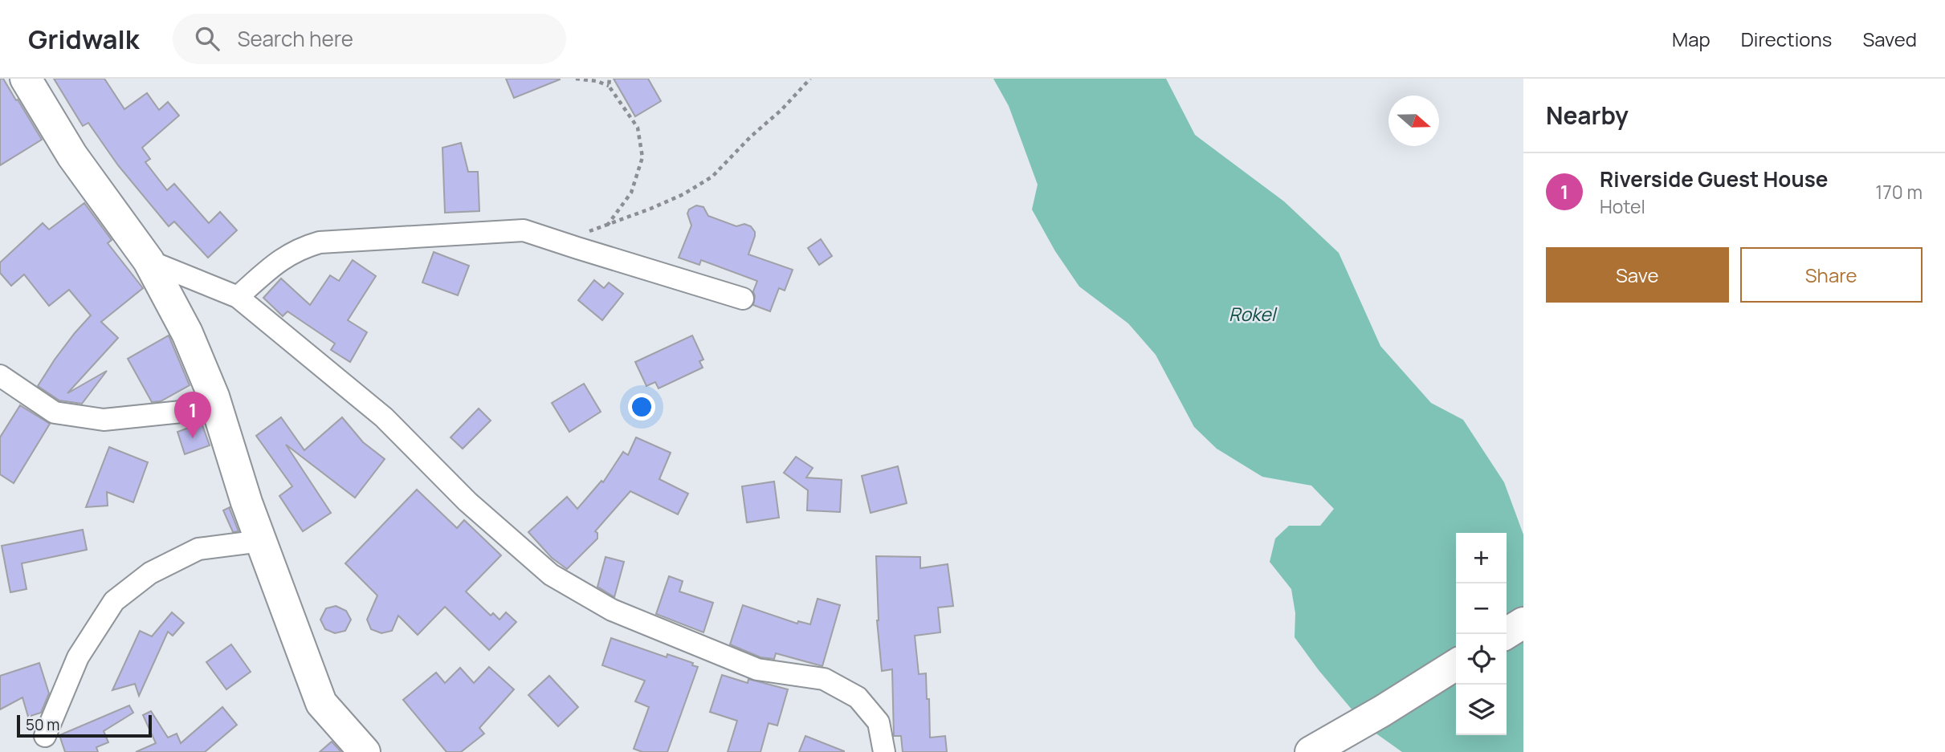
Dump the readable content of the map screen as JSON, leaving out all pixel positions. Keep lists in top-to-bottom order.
{
  "water": ["Rokel"],
  "scale_bar": "50 m",
  "north": "right",
  "page": {
    "header": "Gridwalk",
    "search": "Search here",
    "nav": ["Map", "Directions", "Saved"],
    "heading": "Nearby",
    "list": [
      {
        "mark": "1",
        "name": "Riverside Guest House",
        "note": "Hotel",
        "value": "170 m"
      }
    ],
    "buttons": ["Save", "Share"],
    "pins": "1",
    "map_buttons": ["+", "−"],
    "scale": "50 m"
  }
}
